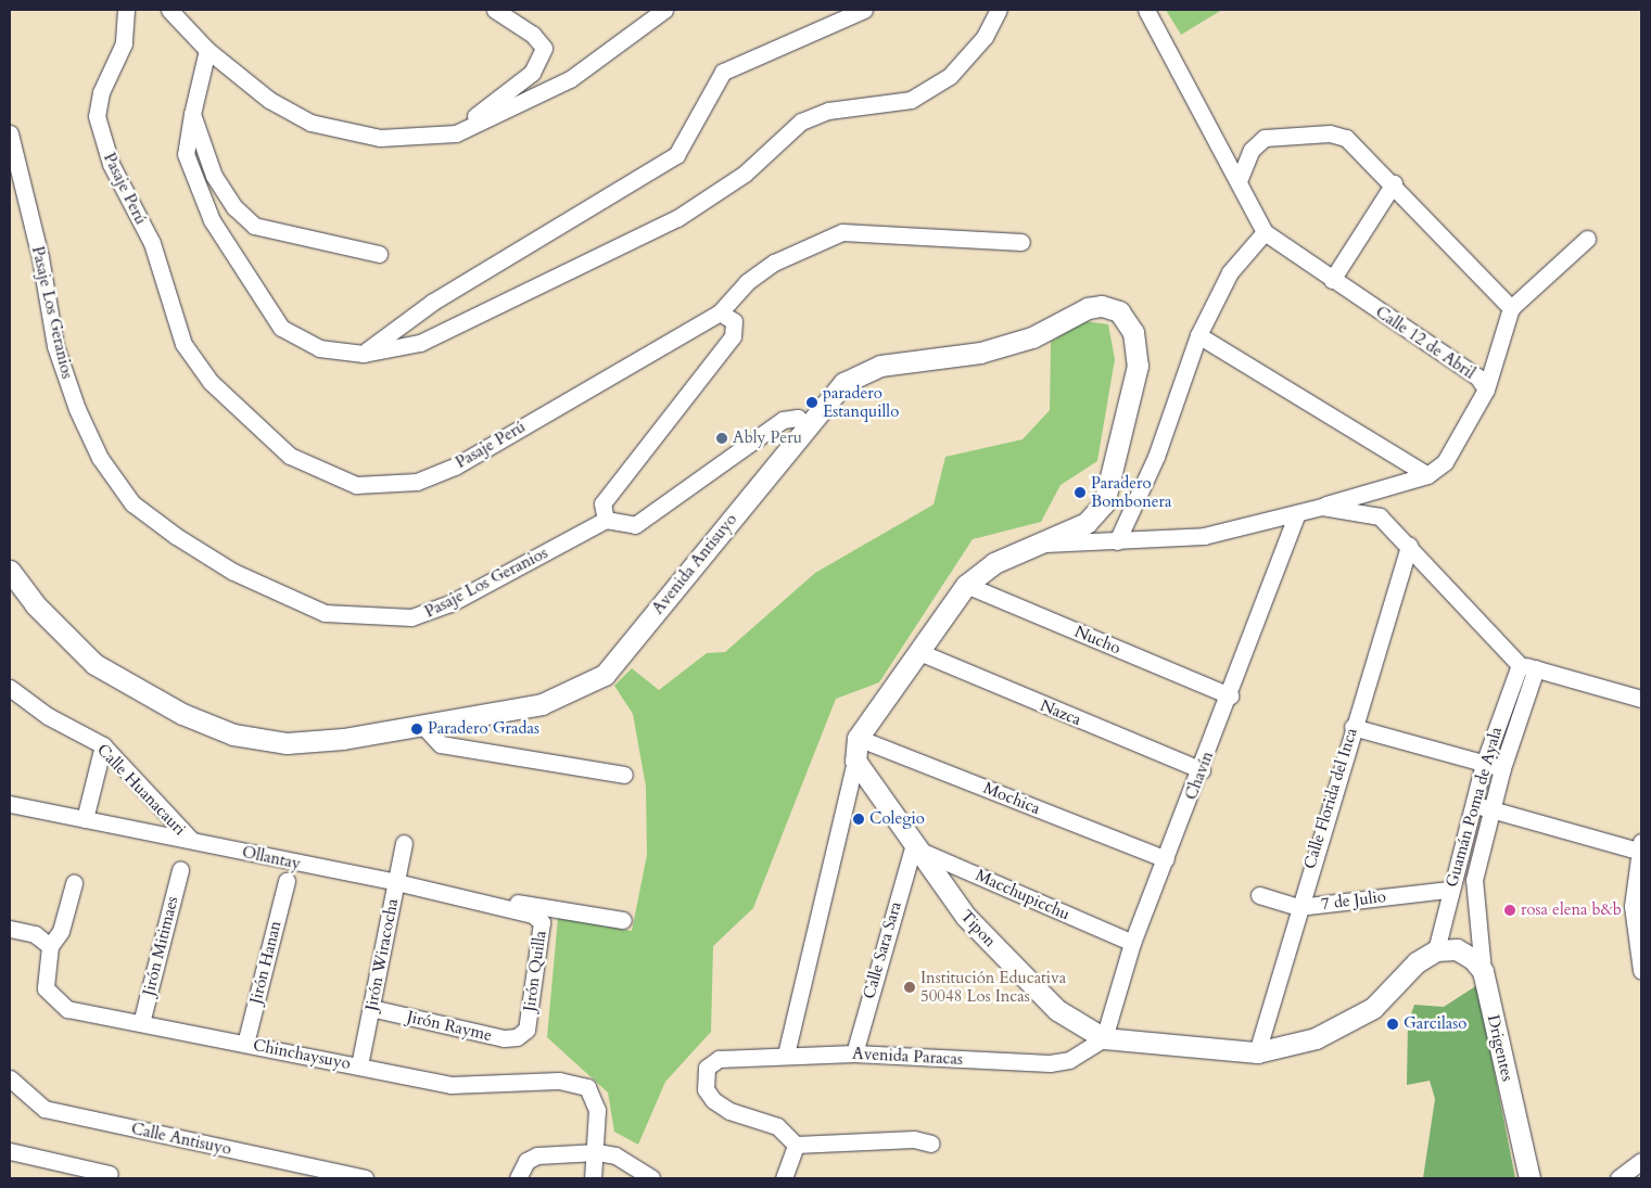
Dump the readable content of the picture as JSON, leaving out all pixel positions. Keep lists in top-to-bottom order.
{
  "streets": {
    "street": [
      "Pasaje Perú",
      "Pasaje Los Geranios",
      "Calle 12 de Abril",
      "Avenida Antisuyo",
      "Nucho",
      "Nazca",
      "Chavín",
      "Calle Huanacauri",
      "Mochica",
      "Calle Florida del Inca",
      "Guamán Poma de Ayala",
      "Ollantay",
      "Macchupicchu",
      "7 de Julio",
      "Tipon",
      "Jirón Mitimaes",
      "Calle Sara Sara",
      "Jirón Wiracocha",
      "Jirón Hanan",
      "Jirón Quilla",
      "Jirón Rayme",
      "Drigentes",
      "Chinchaysuyo",
      "Avenida Paracas",
      "Calle Antisuyo"
    ]
  },
  "crossings": [
    ["Calle 12 de Abril", "Avenida Antisuyo"],
    ["Calle 12 de Abril", "Chavín"],
    ["Calle 12 de Abril", "Calle Florida del Inca"],
    ["Calle 12 de Abril", "Guamán Poma de Ayala"],
    ["Nucho", "Chavín"],
    ["Nazca", "Chavín"],
    ["Chavín", "Mochica"],
    ["Chavín", "Macchupicchu"],
    ["Chavín", "Tipon"],
    ["Chavín", "Avenida Paracas"],
    ["Calle Huanacauri", "Ollantay"],
    ["Calle Florida del Inca", "7 de Julio"],
    ["Calle Florida del Inca", "Tipon"],
    ["Guamán Poma de Ayala", "7 de Julio"],
    ["Guamán Poma de Ayala", "Tipon"],
    ["Ollantay", "Jirón Wiracocha"],
    ["Ollantay", "Jirón Quilla"],
    ["Macchupicchu", "Tipon"],
    ["Macchupicchu", "Calle Sara Sara"],
    ["Tipon", "Calle Sara Sara"],
    ["Tipon", "Avenida Paracas"],
    ["Jirón Mitimaes", "Chinchaysuyo"],
    ["Calle Sara Sara", "Avenida Paracas"],
    ["Jirón Wiracocha", "Jirón Rayme"],
    ["Jirón Wiracocha", "Chinchaysuyo"],
    ["Jirón Hanan", "Chinchaysuyo"],
    ["Jirón Quilla", "Jirón Rayme"]
  ],
  "places": [
    "paradero Estanquillo",
    "Ably Peru",
    "Paradero Bombonera",
    "Paradero Gradas",
    "Colegio",
    "rosa elena b&b",
    "Institución Educativa 50048 Los Incas",
    "Garcilaso"
  ]
}
